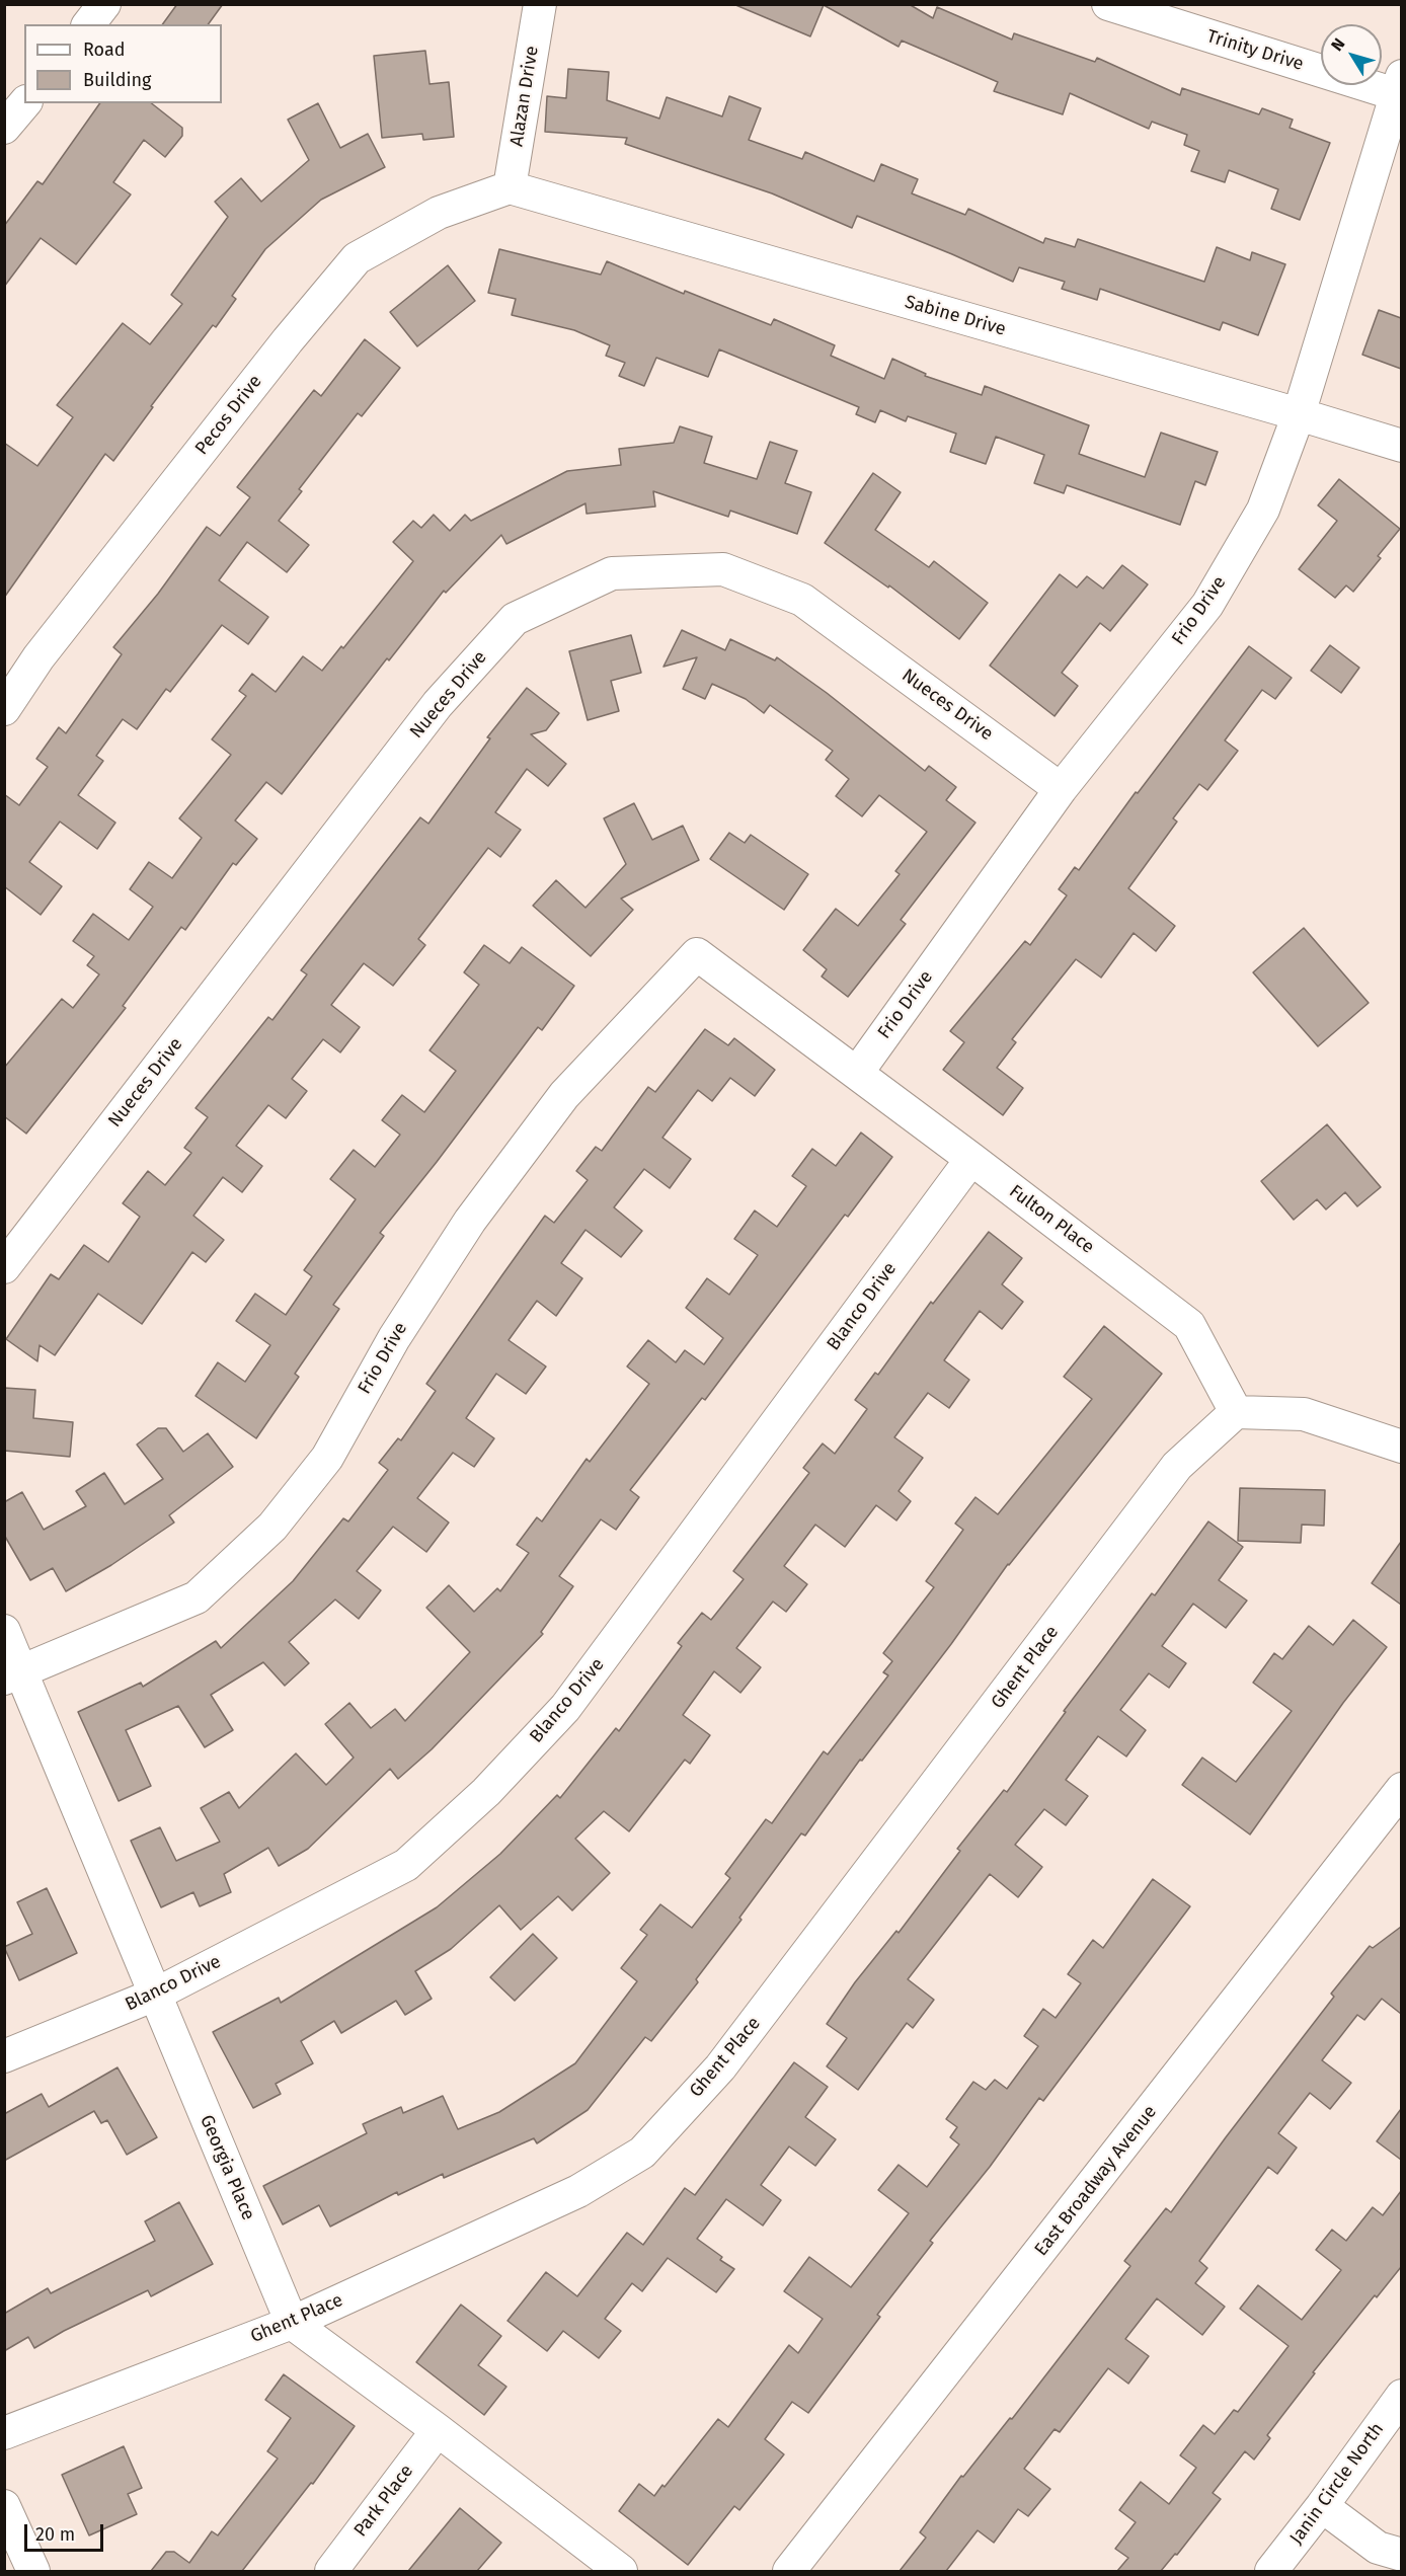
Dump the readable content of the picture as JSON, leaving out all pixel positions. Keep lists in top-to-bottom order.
{
  "streets": {
    "street": [
      "Trinity Drive",
      "Alazan Drive",
      "Sabine Drive",
      "Pecos Drive",
      "Frio Drive",
      "Nueces Drive",
      "Fulton Place",
      "Blanco Drive",
      "Ghent Place",
      "Georgia Place",
      "East Broadway Avenue",
      "Janin Circle North",
      "Park Place"
    ]
  },
  "crossings": [
    ["Trinity Drive", "Frio Drive"],
    ["Alazan Drive", "Sabine Drive"],
    ["Alazan Drive", "Pecos Drive"],
    ["Sabine Drive", "Pecos Drive"],
    ["Sabine Drive", "Frio Drive"],
    ["Frio Drive", "Nueces Drive"],
    ["Frio Drive", "Fulton Place"],
    ["Frio Drive", "Georgia Place"],
    ["Fulton Place", "Blanco Drive"],
    ["Fulton Place", "Ghent Place"],
    ["Blanco Drive", "Georgia Place"],
    ["Ghent Place", "Georgia Place"]
  ],
  "legend": ["Road", "Building"],
  "scale_bar": "20 m",
  "north": "top left"
}
